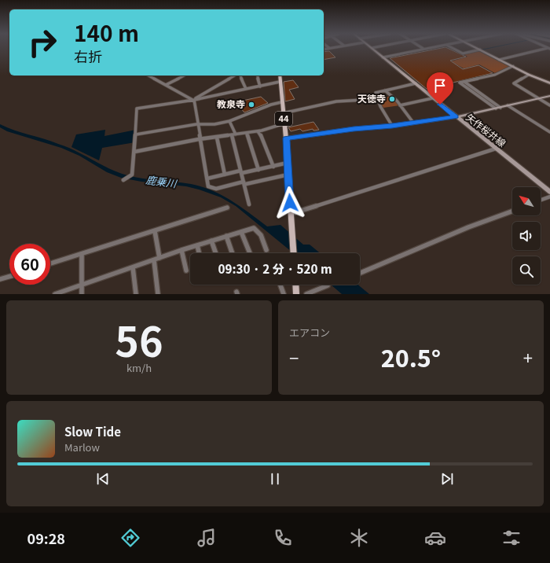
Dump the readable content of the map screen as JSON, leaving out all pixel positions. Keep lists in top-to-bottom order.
{
  "streets": {
    "main road": ["44"],
    "street": ["矢作桜井線"]
  },
  "water": ["鹿乗川"],
  "places": ["天徳寺", "教泉寺"],
  "north": "top left",
  "page": {
    "turn": ["140 m", "右折"],
    "limit": "60",
    "trip": "09:30 · 2 分 · 520 m",
    "tile": [
      ["56", "km/h"],
      "エアコン"
    ],
    "heat": ["−", "20.5°", "+"],
    "song": ["Slow Tide", "Marlow"],
    "tabs": "09:28"
  }
}
